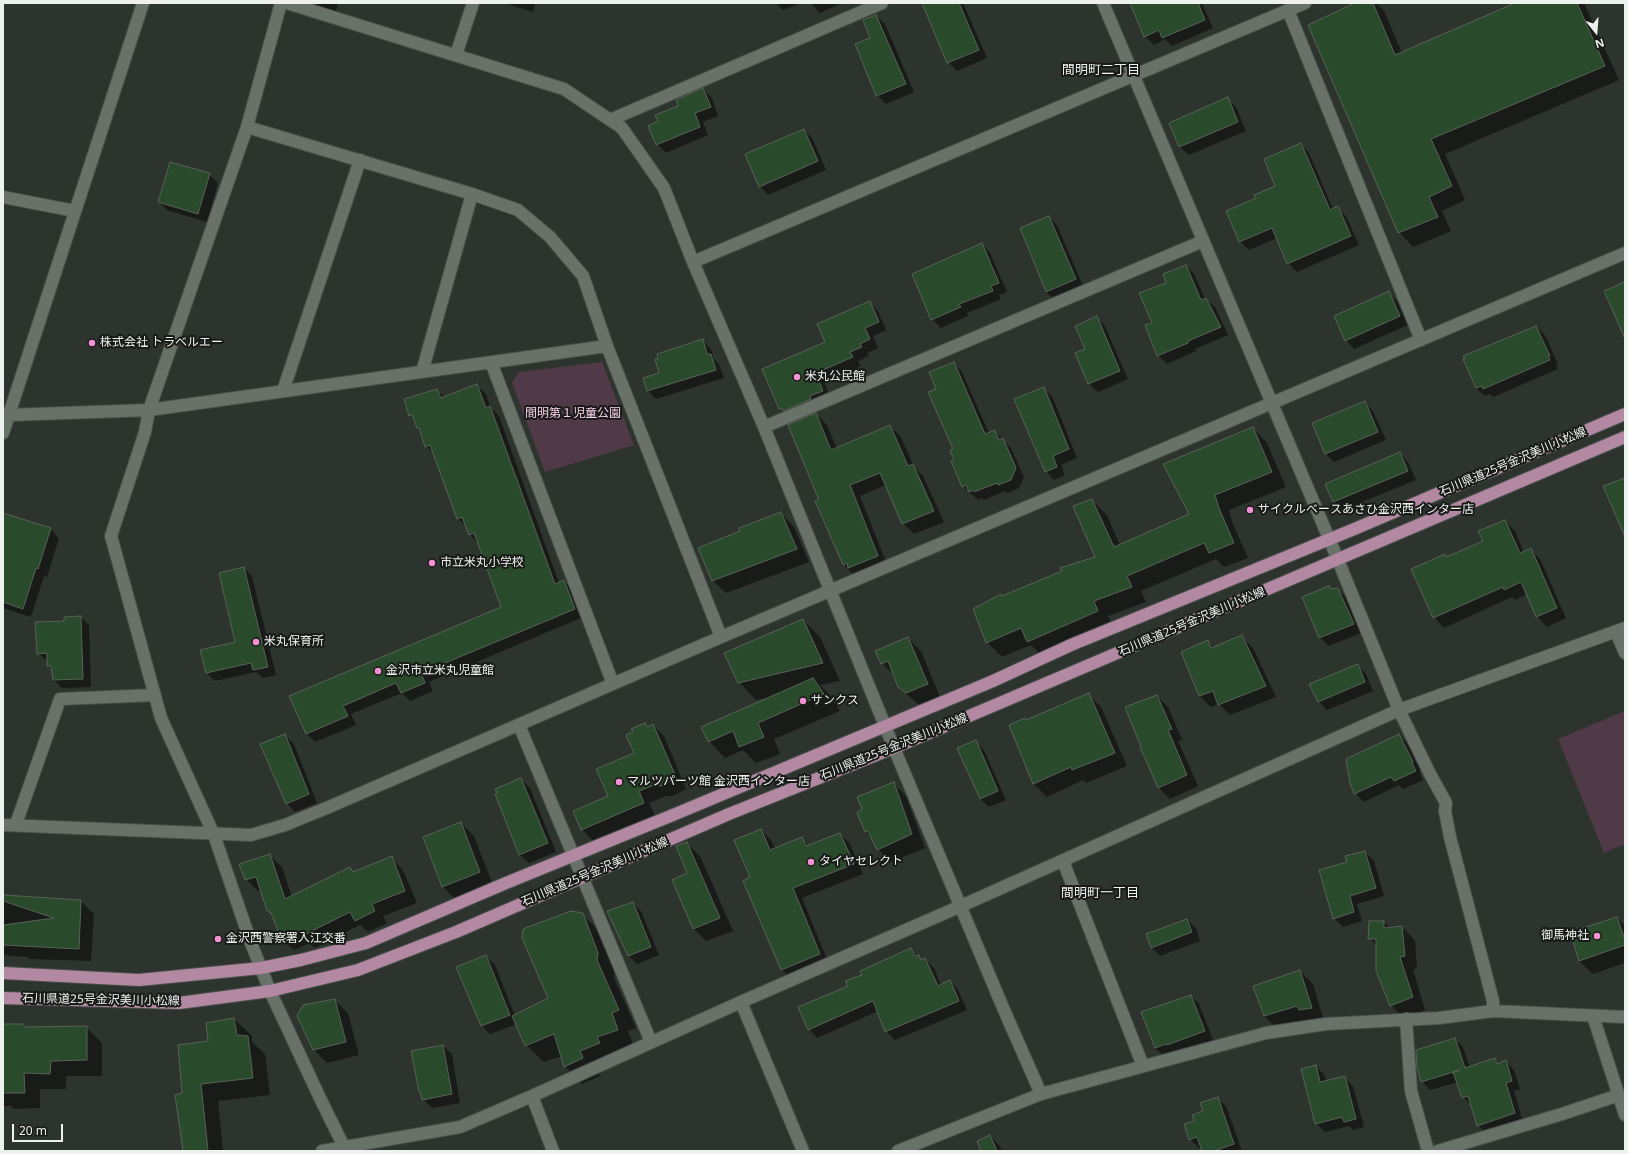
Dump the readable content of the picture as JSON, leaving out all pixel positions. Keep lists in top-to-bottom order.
{
  "streets": {
    "main road": ["石川県道25号金沢美川小松線"]
  },
  "districts": ["間明町二丁目", "間明町一丁目"],
  "parks": ["間明第１児童公園"],
  "places": [
    "株式会社 トラベルエー",
    "米丸公民館",
    "サイクルベースあさひ金沢西インター店",
    "市立米丸小学校",
    "米丸保育所",
    "金沢市立米丸児童館",
    "サンクス",
    "マルツパーツ館 金沢西インター店",
    "タイヤセレクト",
    "御馬神社",
    "金沢西警察署入江交番"
  ],
  "scale_bar": "20 m",
  "north": "bottom"
}
